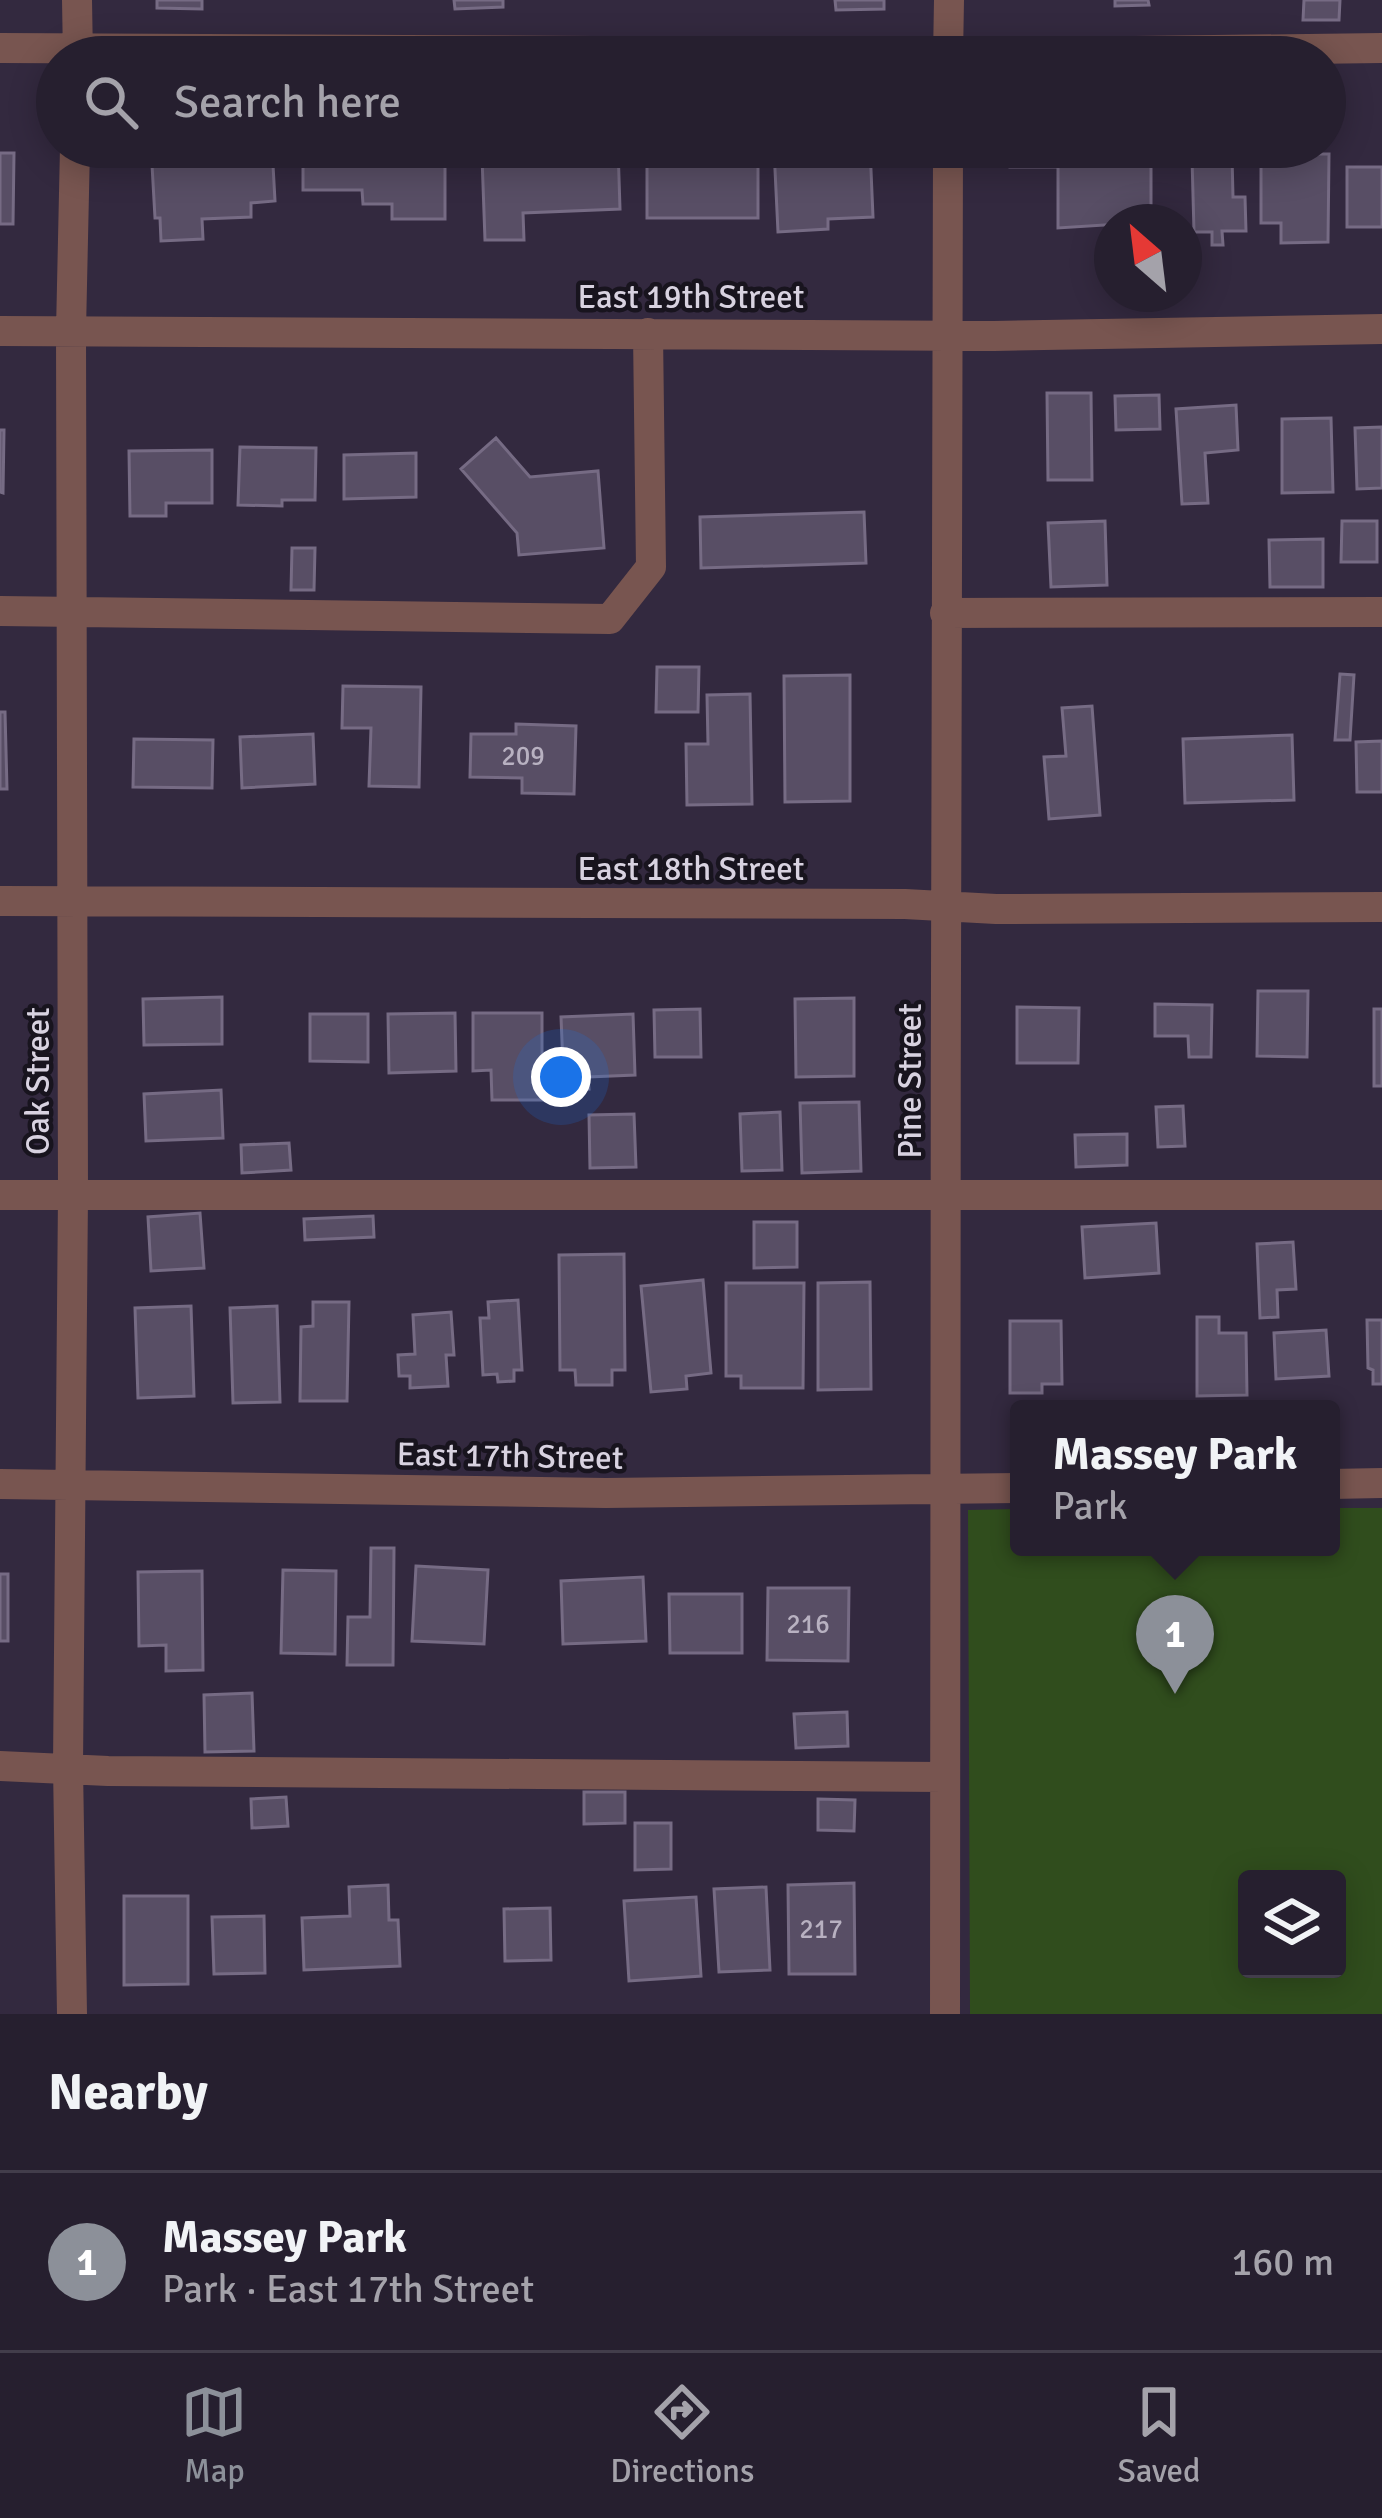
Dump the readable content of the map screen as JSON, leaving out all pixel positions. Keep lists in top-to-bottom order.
{
  "streets": {
    "street": [
      "East 19th Street",
      "East 18th Street",
      "Oak Street",
      "Pine Street",
      "East 17th Street"
    ]
  },
  "crossings": [
    ["East 19th Street", "Oak Street"],
    ["East 19th Street", "Pine Street"],
    ["East 18th Street", "Oak Street"],
    ["East 18th Street", "Pine Street"],
    ["Oak Street", "East 17th Street"],
    ["Pine Street", "East 17th Street"]
  ],
  "house_numbers": ["209", "216", "217"],
  "north": "top left",
  "page": {
    "search": "Search here",
    "popup": ["Massey Park", "Park"],
    "pins": "1",
    "heading": "Nearby",
    "list": [
      {
        "mark": "1",
        "name": "Massey Park",
        "note": "Park · East 17th Street",
        "value": "160 m"
      }
    ],
    "nav": ["Map", "Directions", "Saved"]
  }
}
